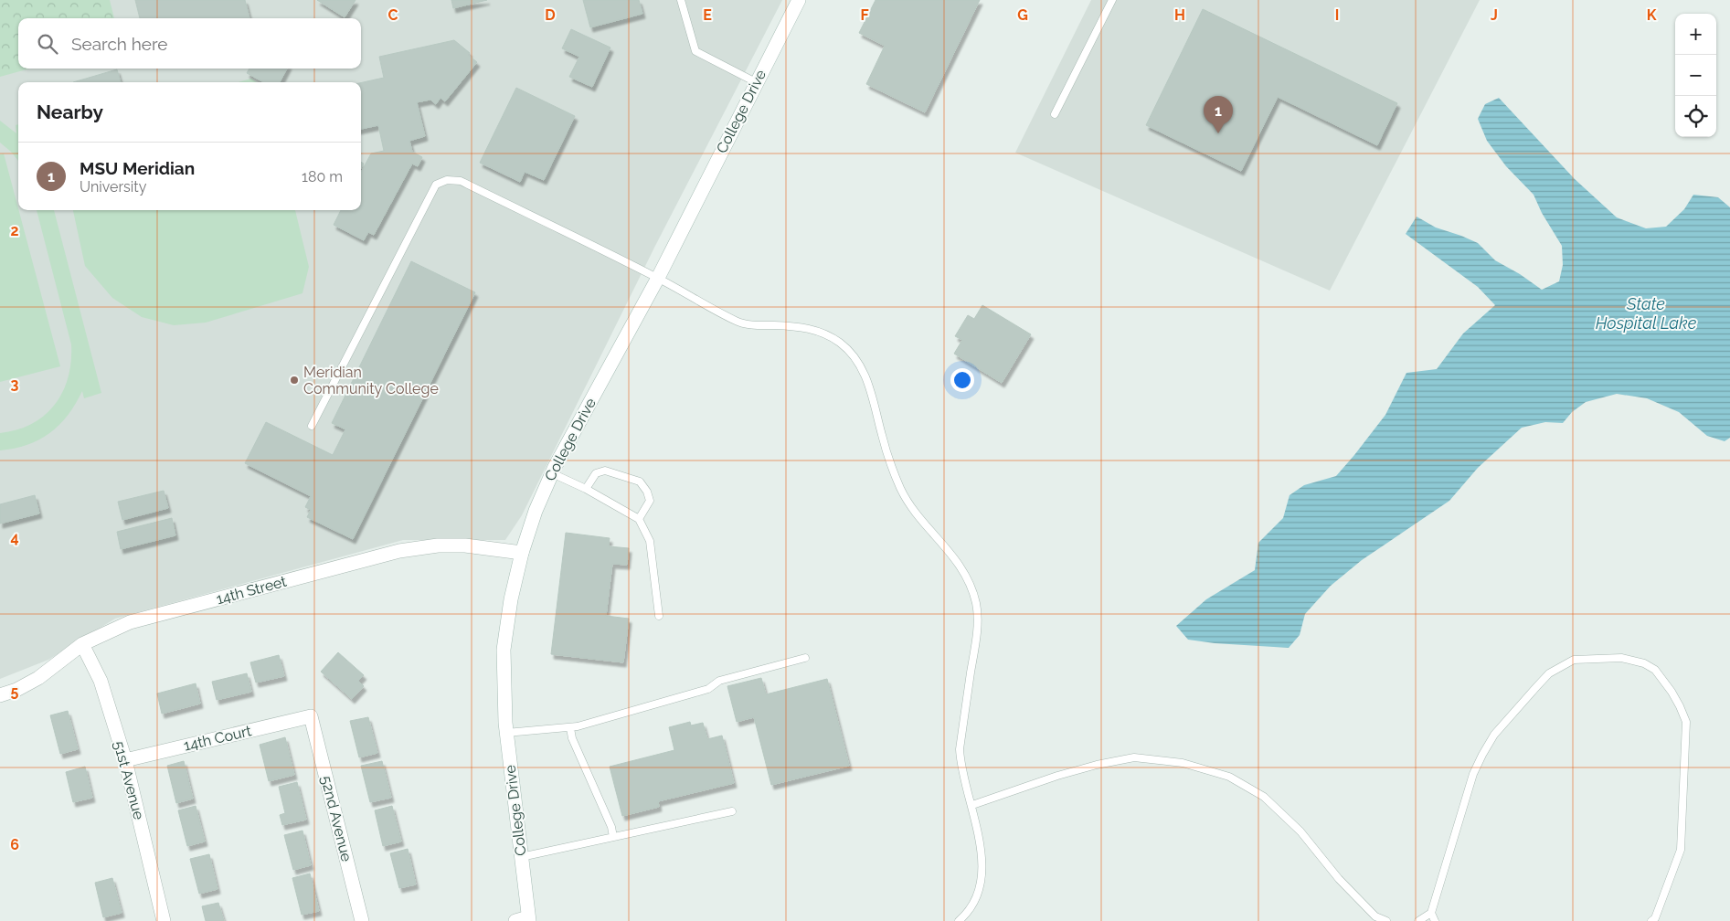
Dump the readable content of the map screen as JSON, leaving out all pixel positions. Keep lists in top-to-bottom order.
{
  "streets": {
    "street": [
      "College Drive",
      "14th Street",
      "14th Court",
      "51st Avenue",
      "52nd Avenue"
    ]
  },
  "crossings": [
    ["College Drive", "14th Street"],
    ["14th Street", "51st Avenue"],
    ["14th Court", "51st Avenue"],
    ["14th Court", "52nd Avenue"]
  ],
  "water": ["State Hospital Lake"],
  "places": ["Meridian Community College"],
  "page": {
    "map_buttons": ["+", "−"],
    "search": "Search here",
    "heading": "Nearby",
    "pins": "1",
    "list": [
      {
        "mark": "1",
        "name": "MSU Meridian",
        "note": "University",
        "value": "180 m"
      }
    ]
  },
  "grid": {
    "columns": [
      "C",
      "D",
      "E",
      "F",
      "G",
      "H",
      "I",
      "J",
      "K"
    ],
    "rows": [
      "2",
      "3",
      "4",
      "5",
      "6"
    ]
  }
}
